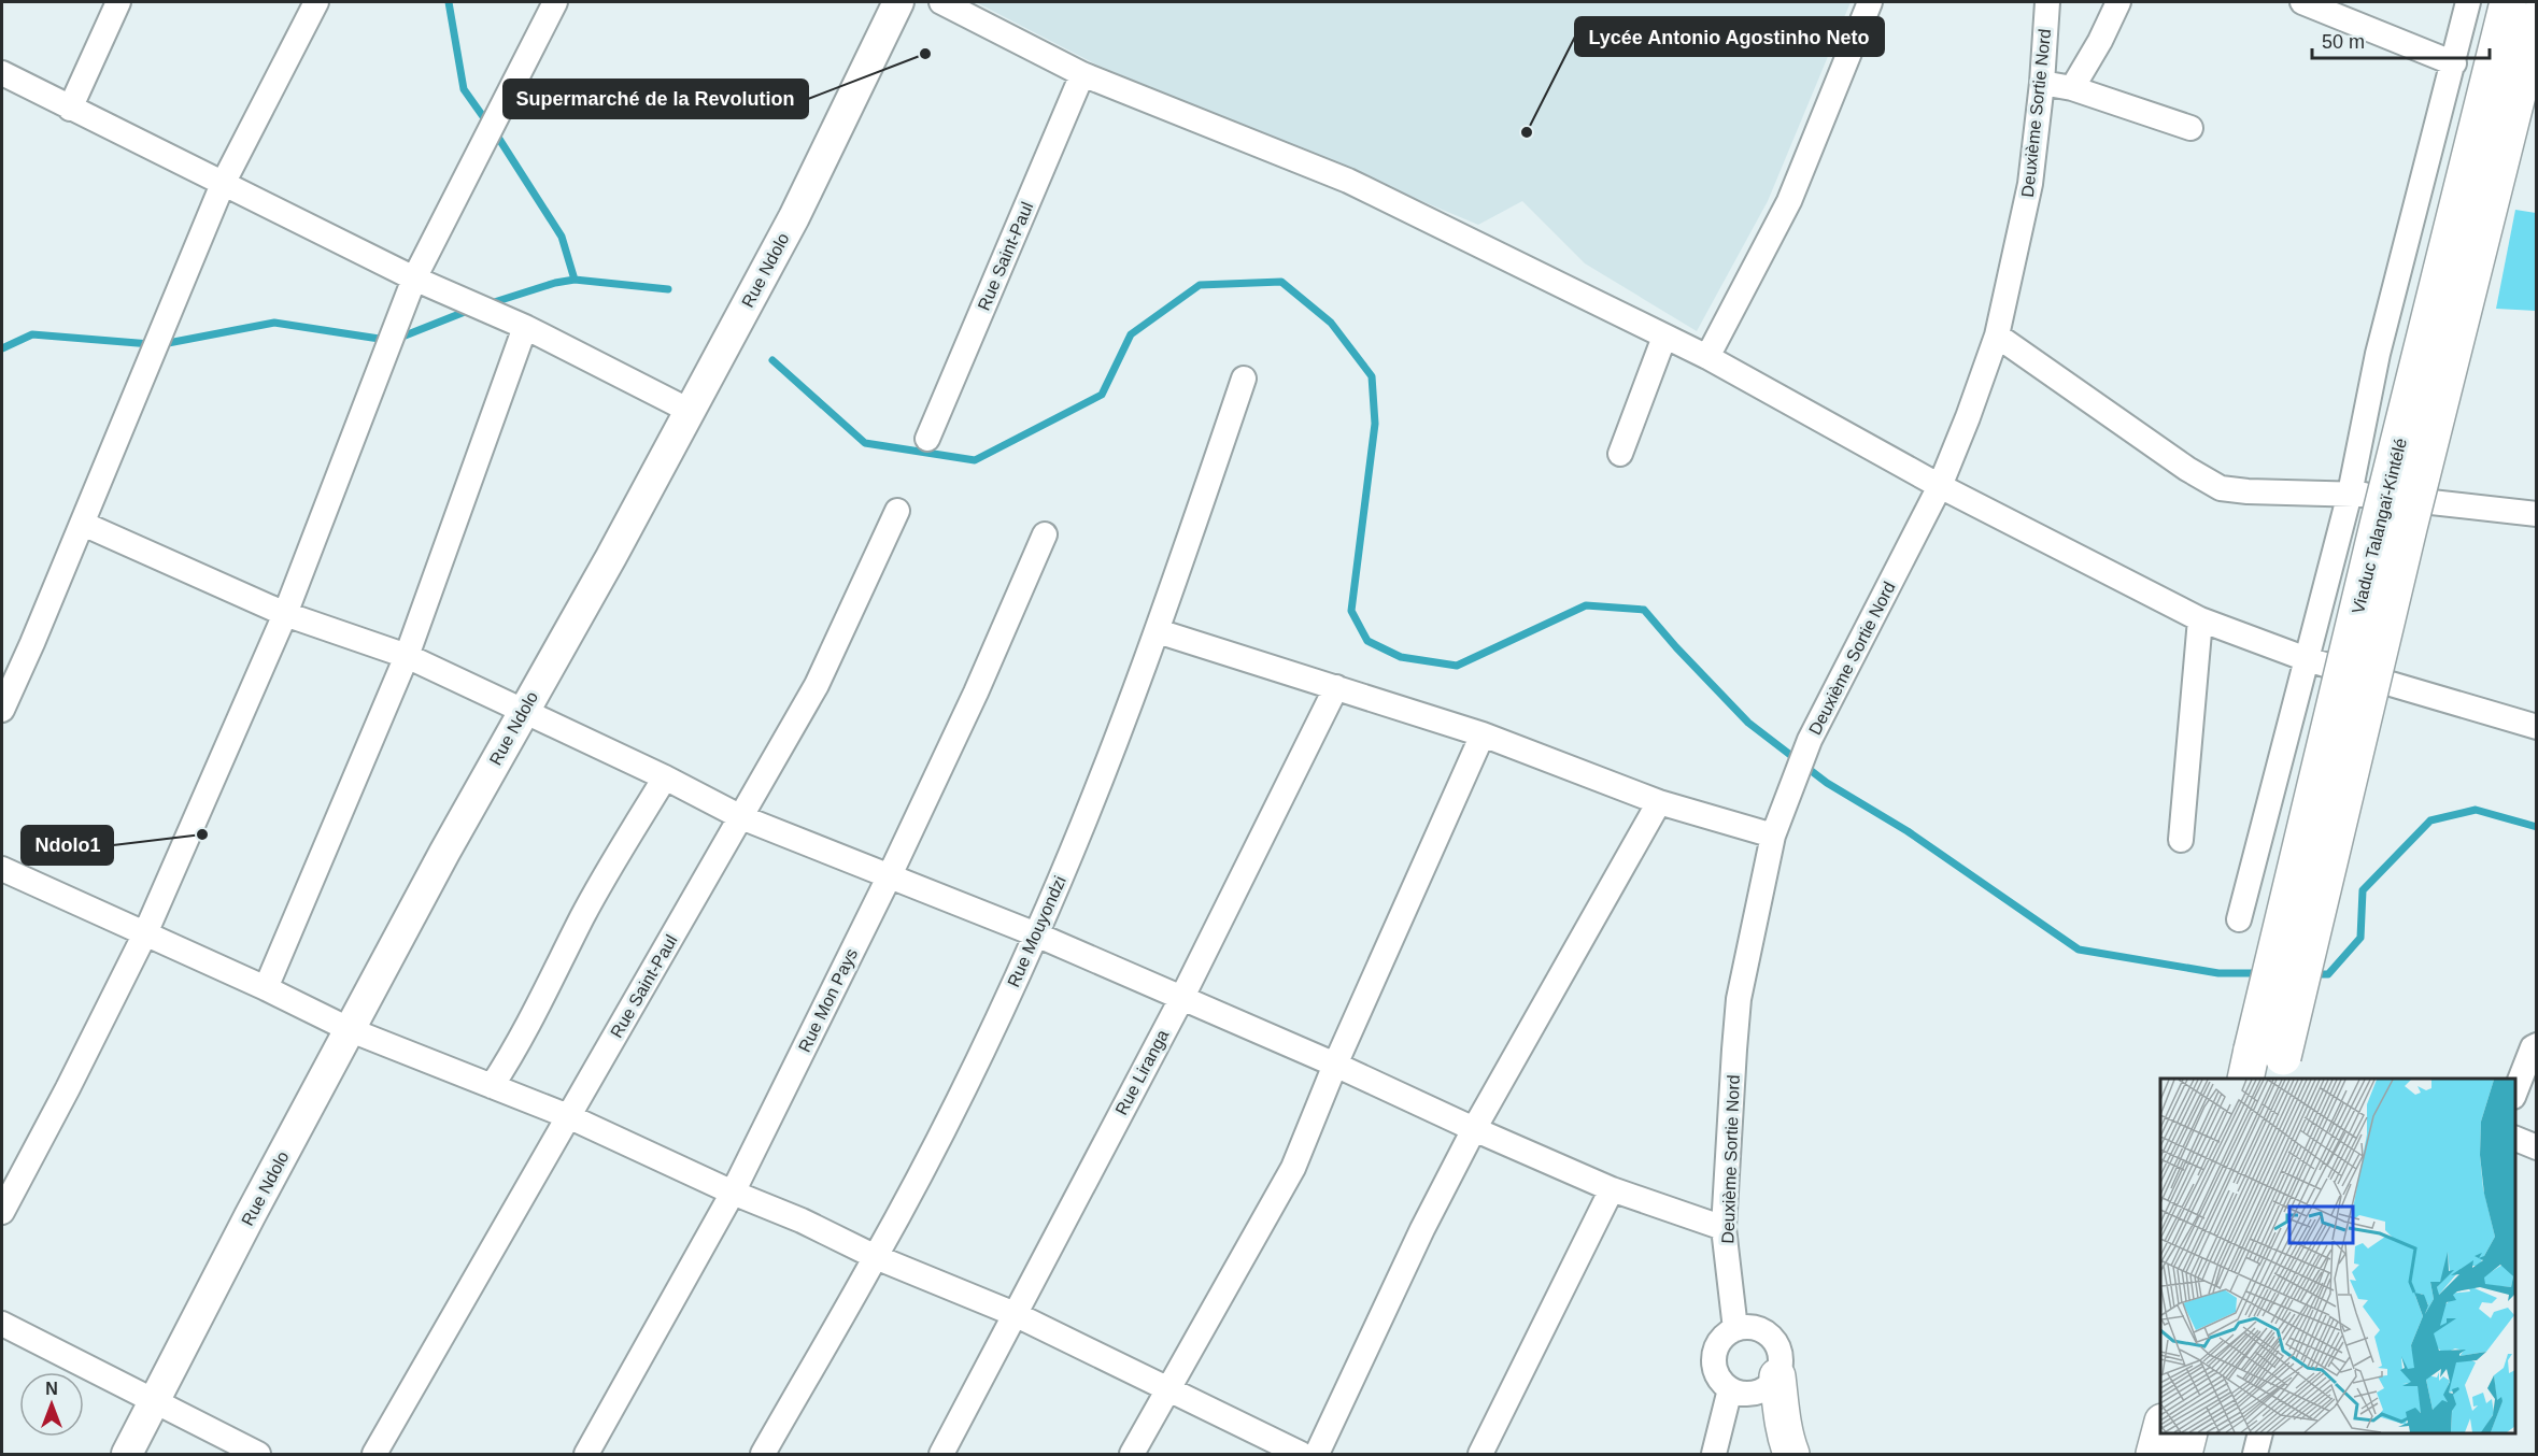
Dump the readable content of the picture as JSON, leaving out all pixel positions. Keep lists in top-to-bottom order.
{
  "streets": {
    "highway": ["Viaduc Talangaï-Kintélé"],
    "main road": ["Rue Ndolo"],
    "street": [
      "Deuxième Sortie Nord",
      "Rue Saint-Paul",
      "Rue Mouyondzi",
      "Rue Mon Pays",
      "Rue Liranga"
    ]
  },
  "places": ["Supermarché de la Revolution", "Lycée Antonio Agostinho Neto", "Ndolo1"],
  "scale_bar": "50 m",
  "north": "top"
}
